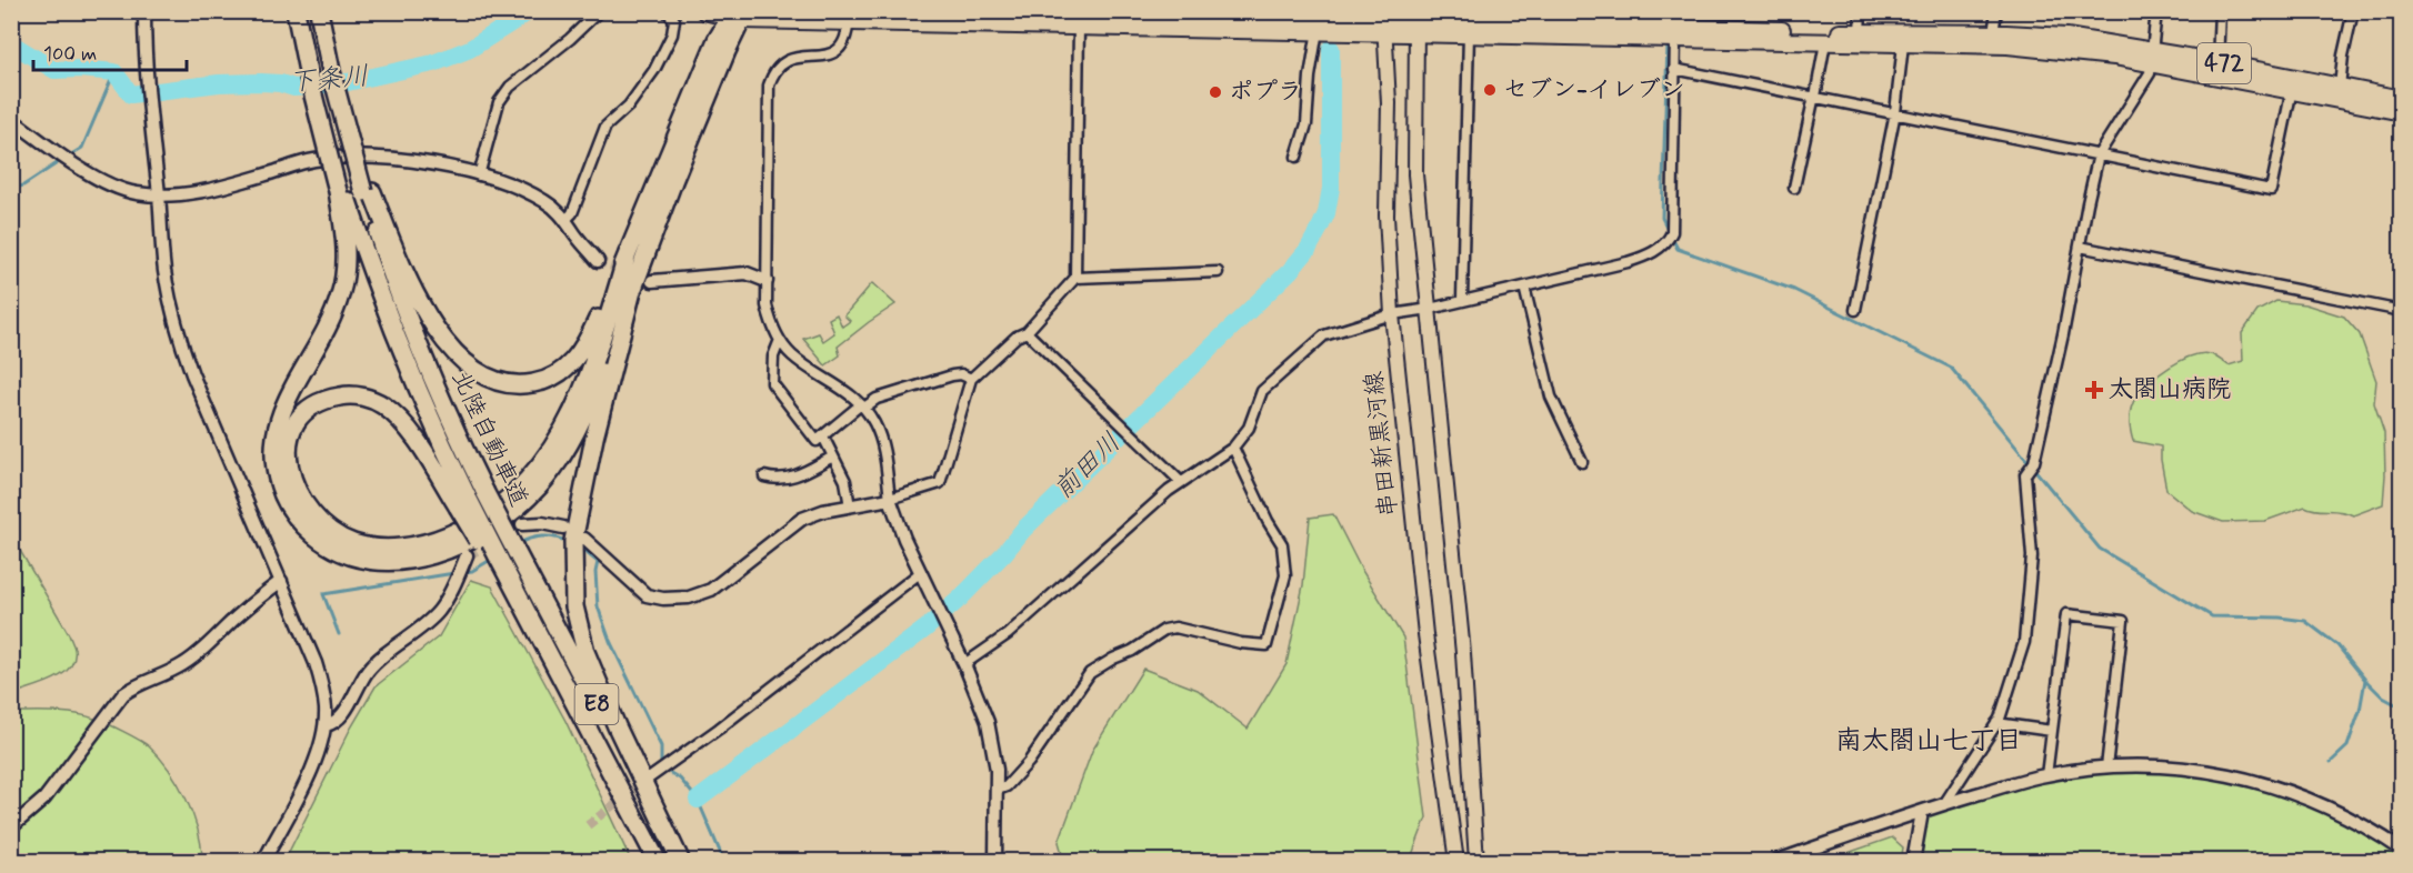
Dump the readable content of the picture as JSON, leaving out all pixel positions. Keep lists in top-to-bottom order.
{
  "streets": {
    "highway": ["472", "北陸自動車道", "E8"],
    "main road": ["串田新黒河線"]
  },
  "crossings": [
    ["472", "串田新黒河線"],
    ["北陸自動車道", "E8"]
  ],
  "districts": ["南太閤山七丁目"],
  "water": ["下条川", "前田川"],
  "places": {
    "other": ["セブン-イレブン", "ポプラ"],
    "health": ["太閤山病院"]
  },
  "scale_bar": "100 m"
}
